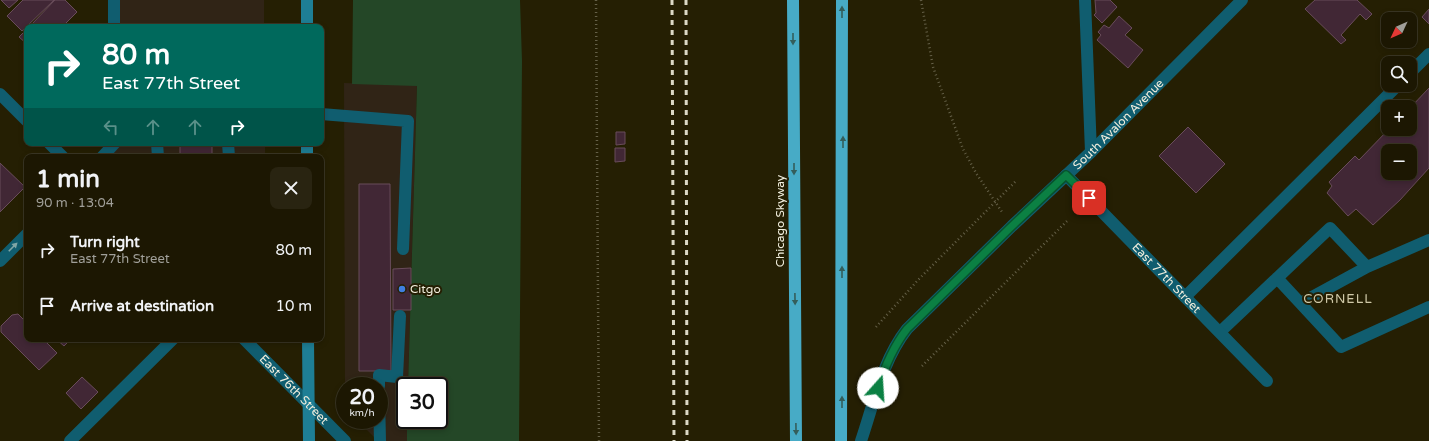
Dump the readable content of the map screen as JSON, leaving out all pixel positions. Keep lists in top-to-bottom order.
{
  "streets": {
    "highway": ["Chicago Skyway"],
    "street": ["South Avalon Avenue", "East 77th Street", "East 76th Street"]
  },
  "crossings": [
    ["South Avalon Avenue", "East 77th Street"]
  ],
  "districts": ["CORNELL"],
  "places": ["Citgo"],
  "north": "bottom left",
  "page": {
    "map_buttons": ["+", "−"],
    "turn": ["80 m", "East 77th Street"],
    "heading": ["1 min", "90 m · 13:04"],
    "list": [
      {
        "name": "Turn right",
        "note": "East 77th Street",
        "value": "80 m"
      },
      {
        "name": "Arrive at destination",
        "value": "10 m"
      }
    ],
    "speed": "20 km/h",
    "limit": "30"
  }
}
